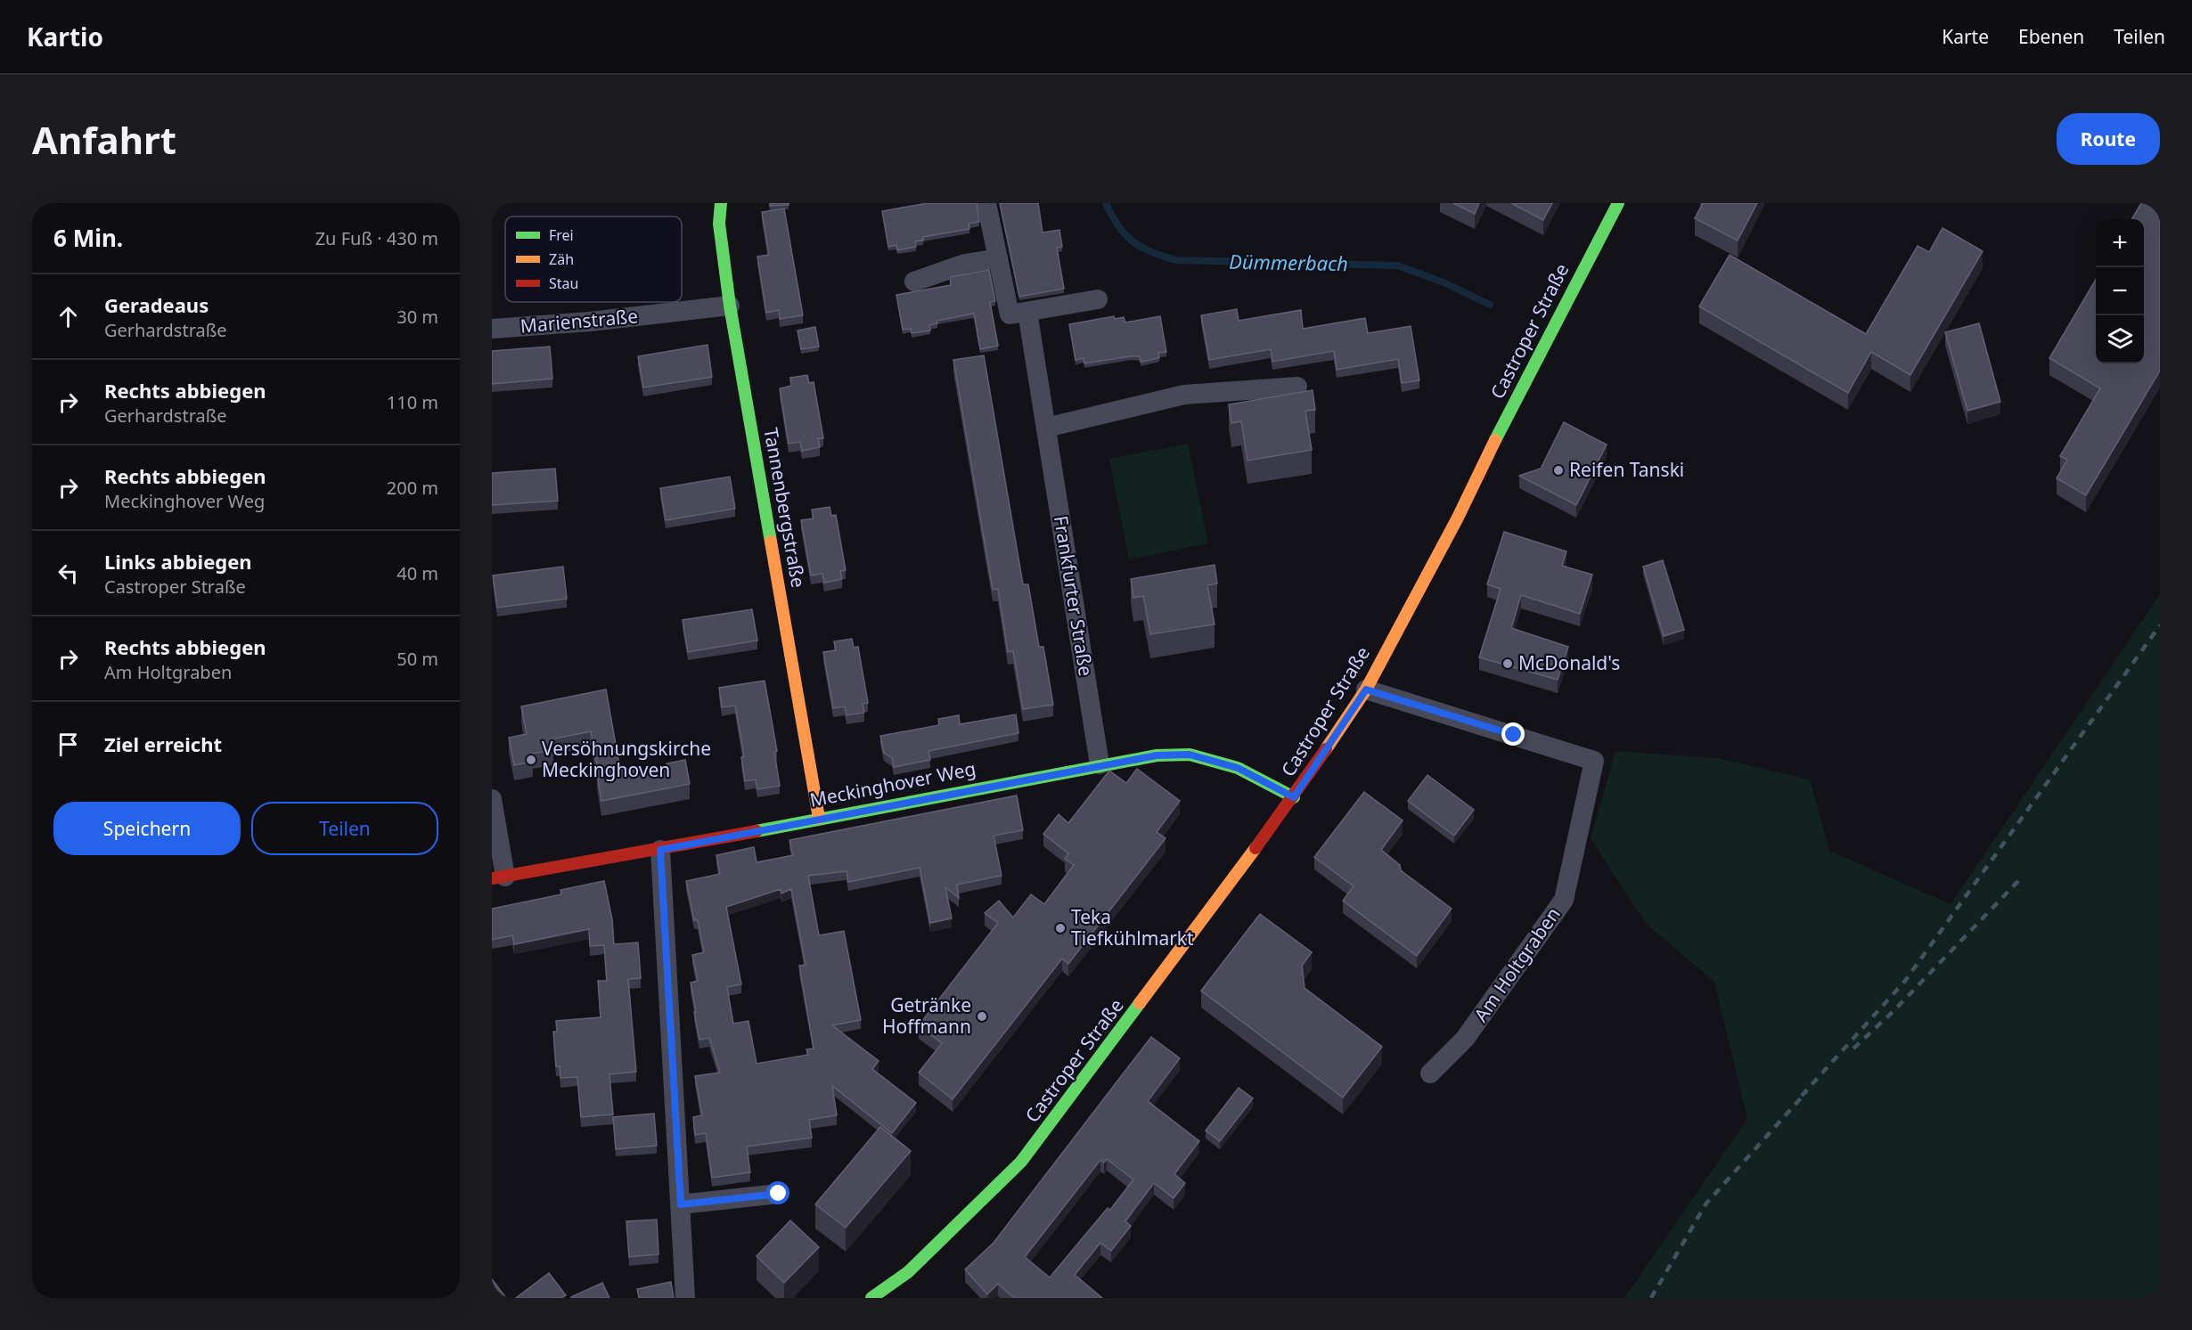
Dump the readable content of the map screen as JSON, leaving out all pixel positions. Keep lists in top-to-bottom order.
{
  "streets": {
    "street": [
      "Marienstraße",
      "Castroper Straße",
      "Tannenbergstraße",
      "Frankfurter Straße",
      "Meckinghover Weg",
      "Am Holtgraben"
    ]
  },
  "crossings": [
    ["Marienstraße", "Tannenbergstraße"],
    ["Castroper Straße", "Meckinghover Weg"],
    ["Castroper Straße", "Am Holtgraben"],
    ["Tannenbergstraße", "Meckinghover Weg"],
    ["Frankfurter Straße", "Meckinghover Weg"]
  ],
  "water": ["Dümmerbach"],
  "places": [
    "Reifen Tanski",
    "McDonald's",
    "Versöhnungskirche Meckinghoven",
    "Teka Tiefkühlmarkt",
    "Getränke Hoffmann"
  ],
  "legend": ["Frei", "Zäh", "Stau"],
  "page": {
    "header": "Kartio",
    "nav": ["Karte", "Ebenen", "Teilen"],
    "buttons": [
      "Route",
      ["Speichern", "Teilen"]
    ],
    "title": "Anfahrt",
    "heading": ["6 Min.", "Zu Fuß · 430 m"],
    "map_buttons": ["+", "−"],
    "list": [
      ["Geradeaus", "Gerhardstraße", "30 m"],
      ["Rechts abbiegen", "Gerhardstraße", "110 m"],
      ["Rechts abbiegen", "Meckinghover Weg", "200 m"],
      ["Links abbiegen", "Castroper Straße", "40 m"],
      ["Rechts abbiegen", "Am Holtgraben", "50 m"],
      "Ziel erreicht"
    ]
  }
}
